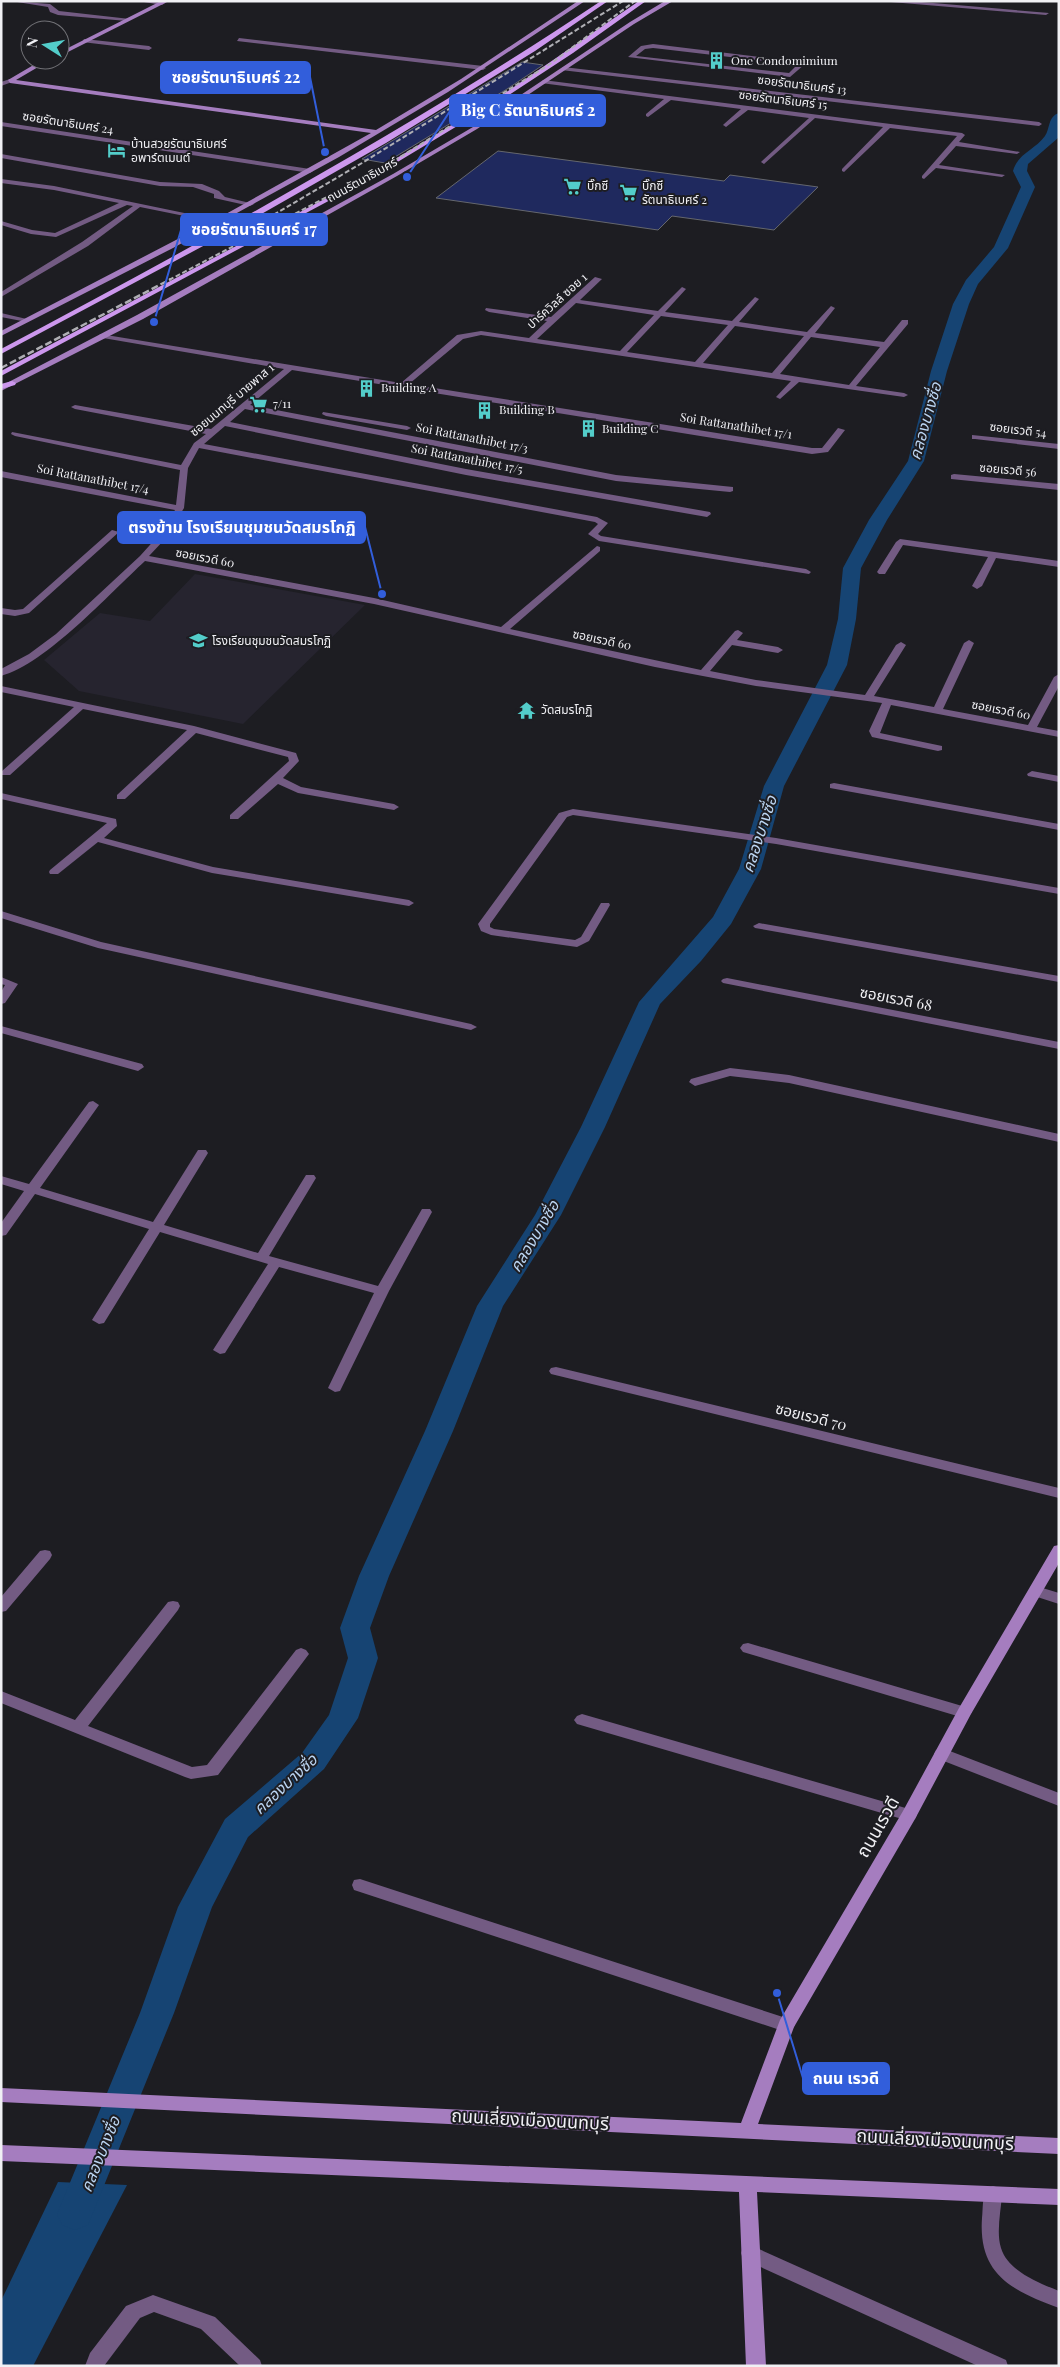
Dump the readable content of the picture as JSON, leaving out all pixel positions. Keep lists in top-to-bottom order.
{
  "streets": {
    "main road": ["ถนนรัตนาธิเบศร์", "ถนนเรวดี", "ถนนเลี่ยงเมืองนนทบุรี"],
    "street": [
      "ซอยรัตนาธิเบศร์ 13",
      "ซอยรัตนาธิเบศร์ 15",
      "ซอยรัตนาธิเบศร์ 24",
      "ปาร์ควิลล์ ซอย 1",
      "ซอยนนทบุรี บายพาส 1",
      "Soi Rattanathibet 17/1",
      "ซอยเรวดี 54",
      "Soi Rattanathibet 17/3",
      "Soi Rattanathibet 17/5",
      "ซอยเรวดี 56",
      "Soi Rattanathibet 17/4",
      "ซอยเรวดี 60",
      "ซอยเรวดี 68",
      "ซอยเรวดี 70"
    ]
  },
  "crossings": [
    ["ซอยรัตนาธิเบศร์ 13", "ถนนรัตนาธิเบศร์"],
    ["ซอยรัตนาธิเบศร์ 15", "ถนนรัตนาธิเบศร์"],
    ["ถนนรัตนาธิเบศร์", "Soi Rattanathibet 17/1"],
    ["ซอยนนทบุรี บายพาส 1", "Soi Rattanathibet 17/1"],
    ["ซอยนนทบุรี บายพาส 1", "Soi Rattanathibet 17/3"],
    ["ซอยนนทบุรี บายพาส 1", "Soi Rattanathibet 17/5"],
    ["ซอยนนทบุรี บายพาส 1", "Soi Rattanathibet 17/4"],
    ["ซอยนนทบุรี บายพาส 1", "ซอยเรวดี 60"],
    ["ถนนเรวดี", "ถนนเลี่ยงเมืองนนทบุรี"]
  ],
  "water": ["คลองบางซื่อ"],
  "places": {
    "building": [
      "One Condomimium",
      "Building A",
      "Building B",
      "Building C"
    ],
    "hotel": ["บ้านสวยรัตนาธิเบศร์ อพาร์ตเมนต์"],
    "other": [
      "ซอยรัตนาธิเบศร์ 22",
      "Big C รัตนาธิเบศร์ 2",
      "ซอยรัตนาธิเบศร์ 17",
      "ตรงข้าม โรงเรียนชุมชนวัดสมรโกฏิ",
      "ถนน เรวดี"
    ],
    "supermarket": ["บิ๊กซี", "บิ๊กซี รัตนาธิเบศร์ 2", "7/11"],
    "school or university": ["โรงเรียนชุมชนวัดสมรโกฏิ"],
    "temple": ["วัดสมรโกฏิ"]
  },
  "north": "left"
}
